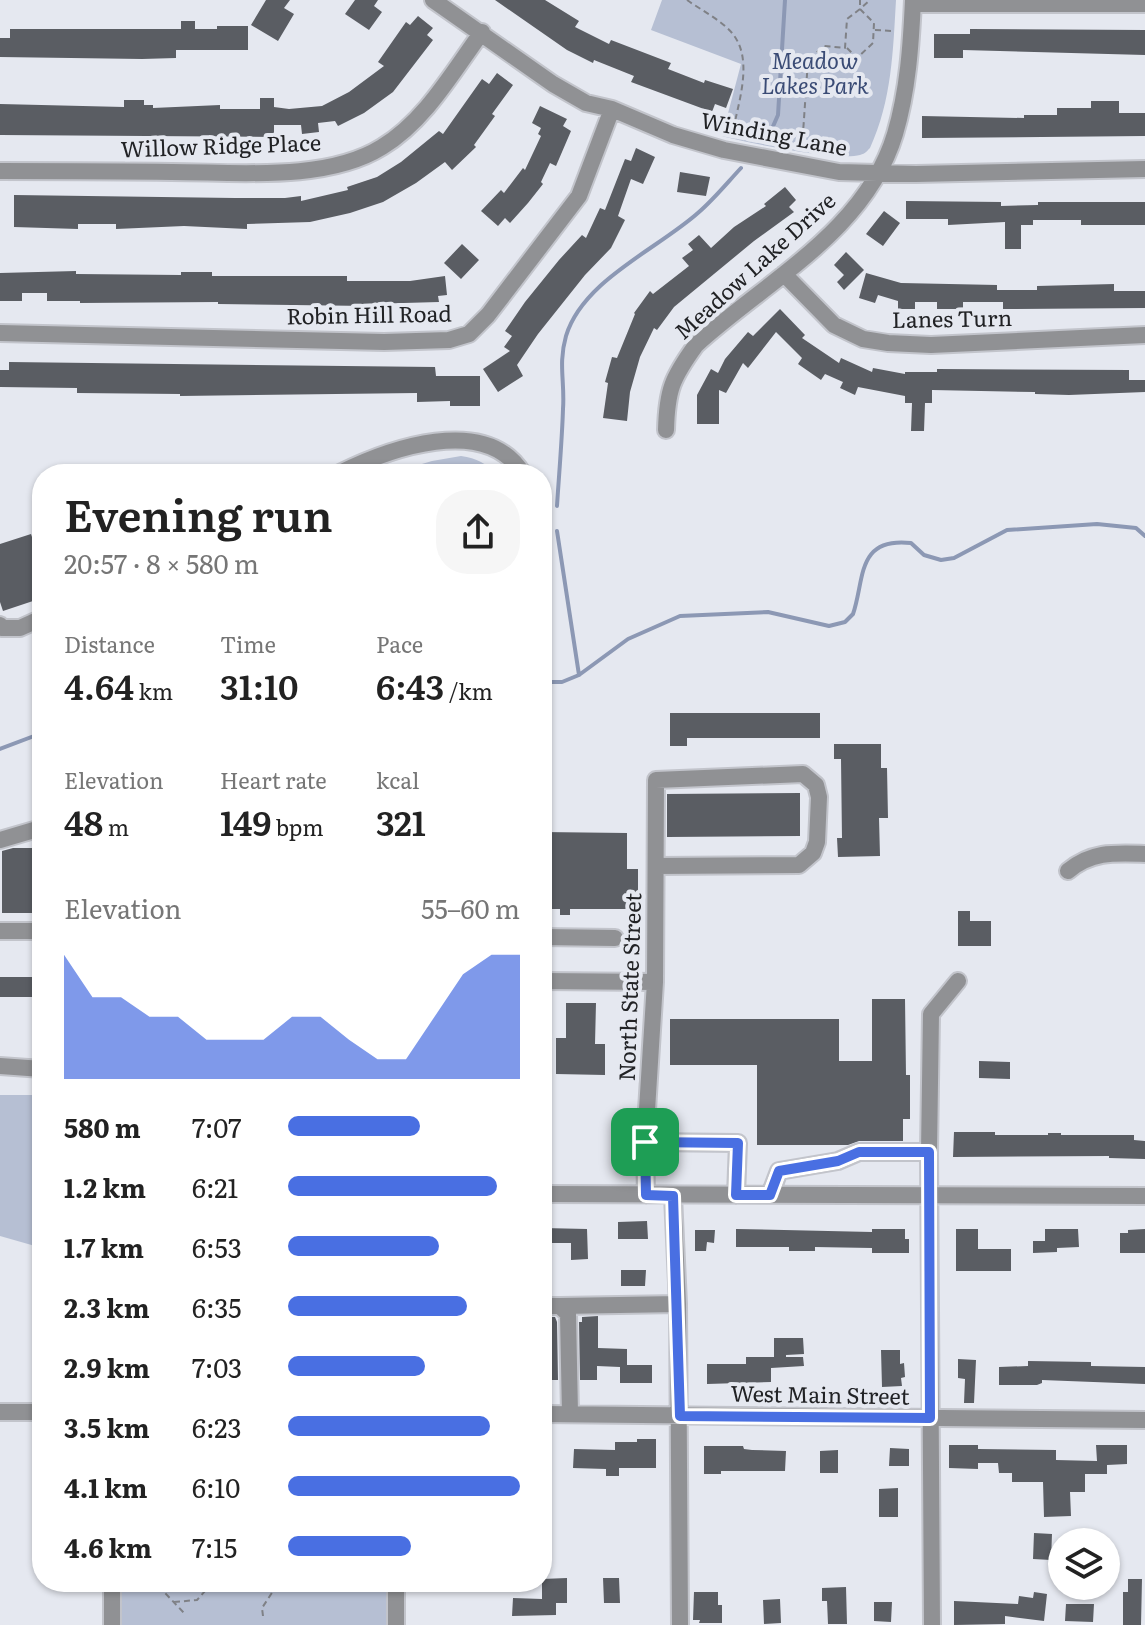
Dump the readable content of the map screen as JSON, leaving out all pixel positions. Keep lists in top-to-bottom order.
{
  "streets": {
    "street": [
      "Winding Lane",
      "Willow Ridge Place",
      "Meadow Lake Drive",
      "Robin Hill Road",
      "Lanes Turn",
      "North State Street",
      "West Main Street"
    ]
  },
  "crossings": [
    ["Winding Lane", "Willow Ridge Place"],
    ["Winding Lane", "Meadow Lake Drive"],
    ["Winding Lane", "Robin Hill Road"],
    ["Meadow Lake Drive", "Lanes Turn"]
  ],
  "parks": ["Meadow Lakes Park"],
  "page": {
    "heading": ["Evening run", "20:57 · 8 × 580 m"],
    "stats": [
      ["Distance", "4.64 km"],
      ["Time", "31:10"],
      ["Pace", "6:43 /km"],
      ["Elevation", "48 m"],
      ["Heart rate", "149 bpm"],
      ["kcal", "321"]
    ],
    "chart": ["Elevation", "55–60 m"],
    "list": [
      {
        "name": "580 m",
        "note": "7:07"
      },
      {
        "name": "1.2 km",
        "note": "6:21"
      },
      {
        "name": "1.7 km",
        "note": "6:53"
      },
      {
        "name": "2.3 km",
        "note": "6:35"
      },
      {
        "name": "2.9 km",
        "note": "7:03"
      },
      {
        "name": "3.5 km",
        "note": "6:23"
      },
      {
        "name": "4.1 km",
        "note": "6:10"
      },
      {
        "name": "4.6 km",
        "note": "7:15"
      }
    ]
  }
}
